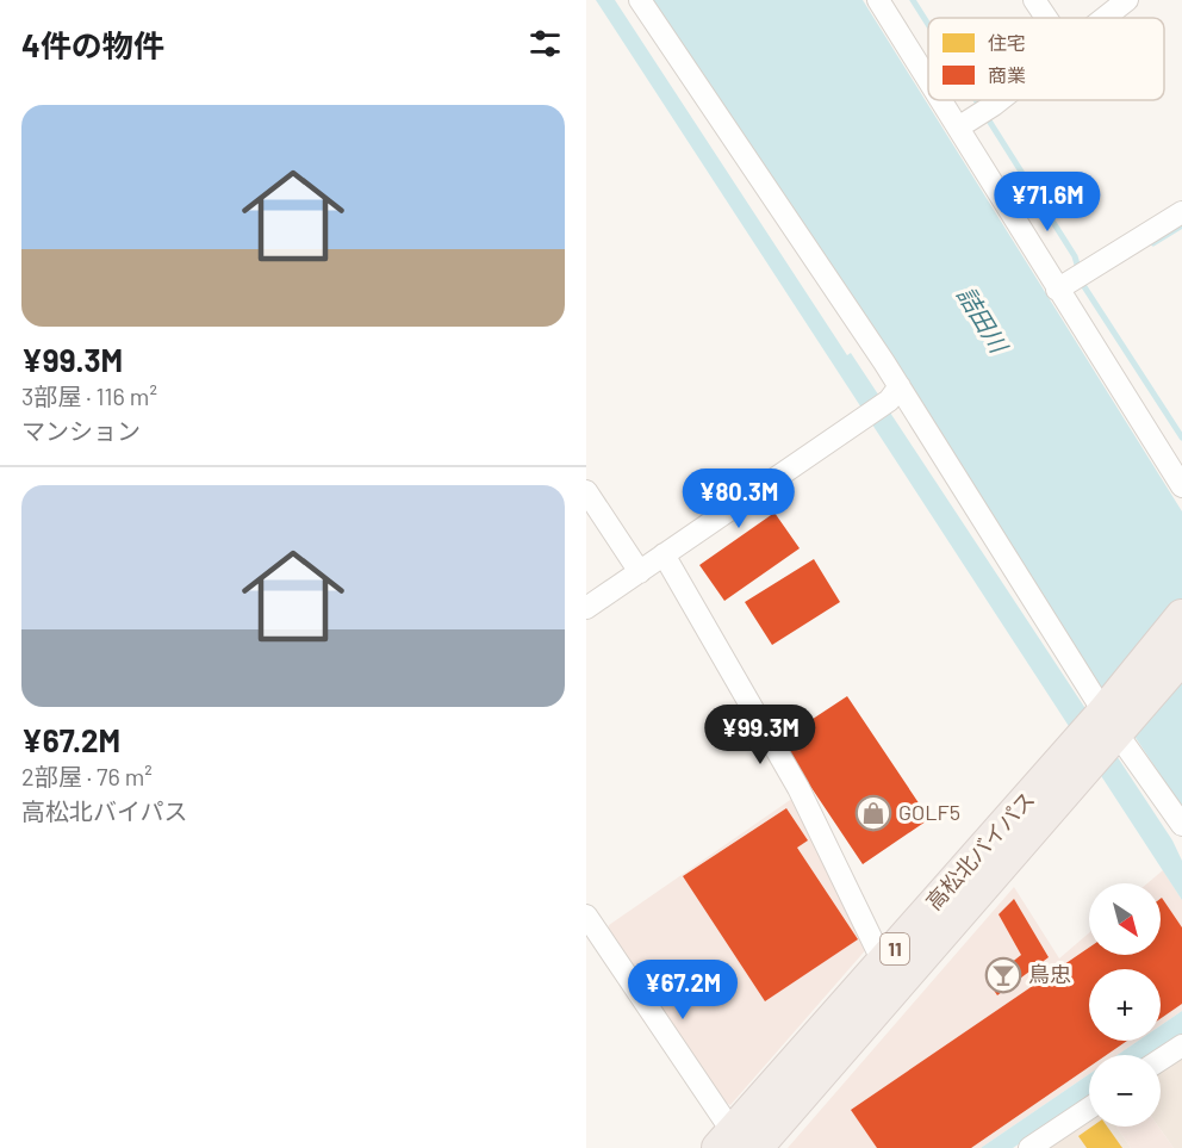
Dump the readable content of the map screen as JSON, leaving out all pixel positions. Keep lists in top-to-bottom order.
{
  "streets": {
    "highway": ["高松北バイパス", "11"]
  },
  "water": ["詰田川"],
  "places": {
    "shop": ["GOLF5"],
    "bar": ["鳥忠"]
  },
  "legend": ["住宅", "商業"],
  "north": "bottom right",
  "page": {
    "heading": "4件の物件",
    "list": [
      {
        "name": "¥99.3M",
        "note": "3部屋 · 116 m² · マンション"
      },
      {
        "name": "¥67.2M",
        "note": "2部屋 · 76 m² · 高松北バイパス"
      }
    ],
    "price": [
      "¥71.6M",
      "¥80.3M",
      "¥99.3M",
      "¥67.2M"
    ],
    "map_buttons": ["+", "−"]
  }
}
